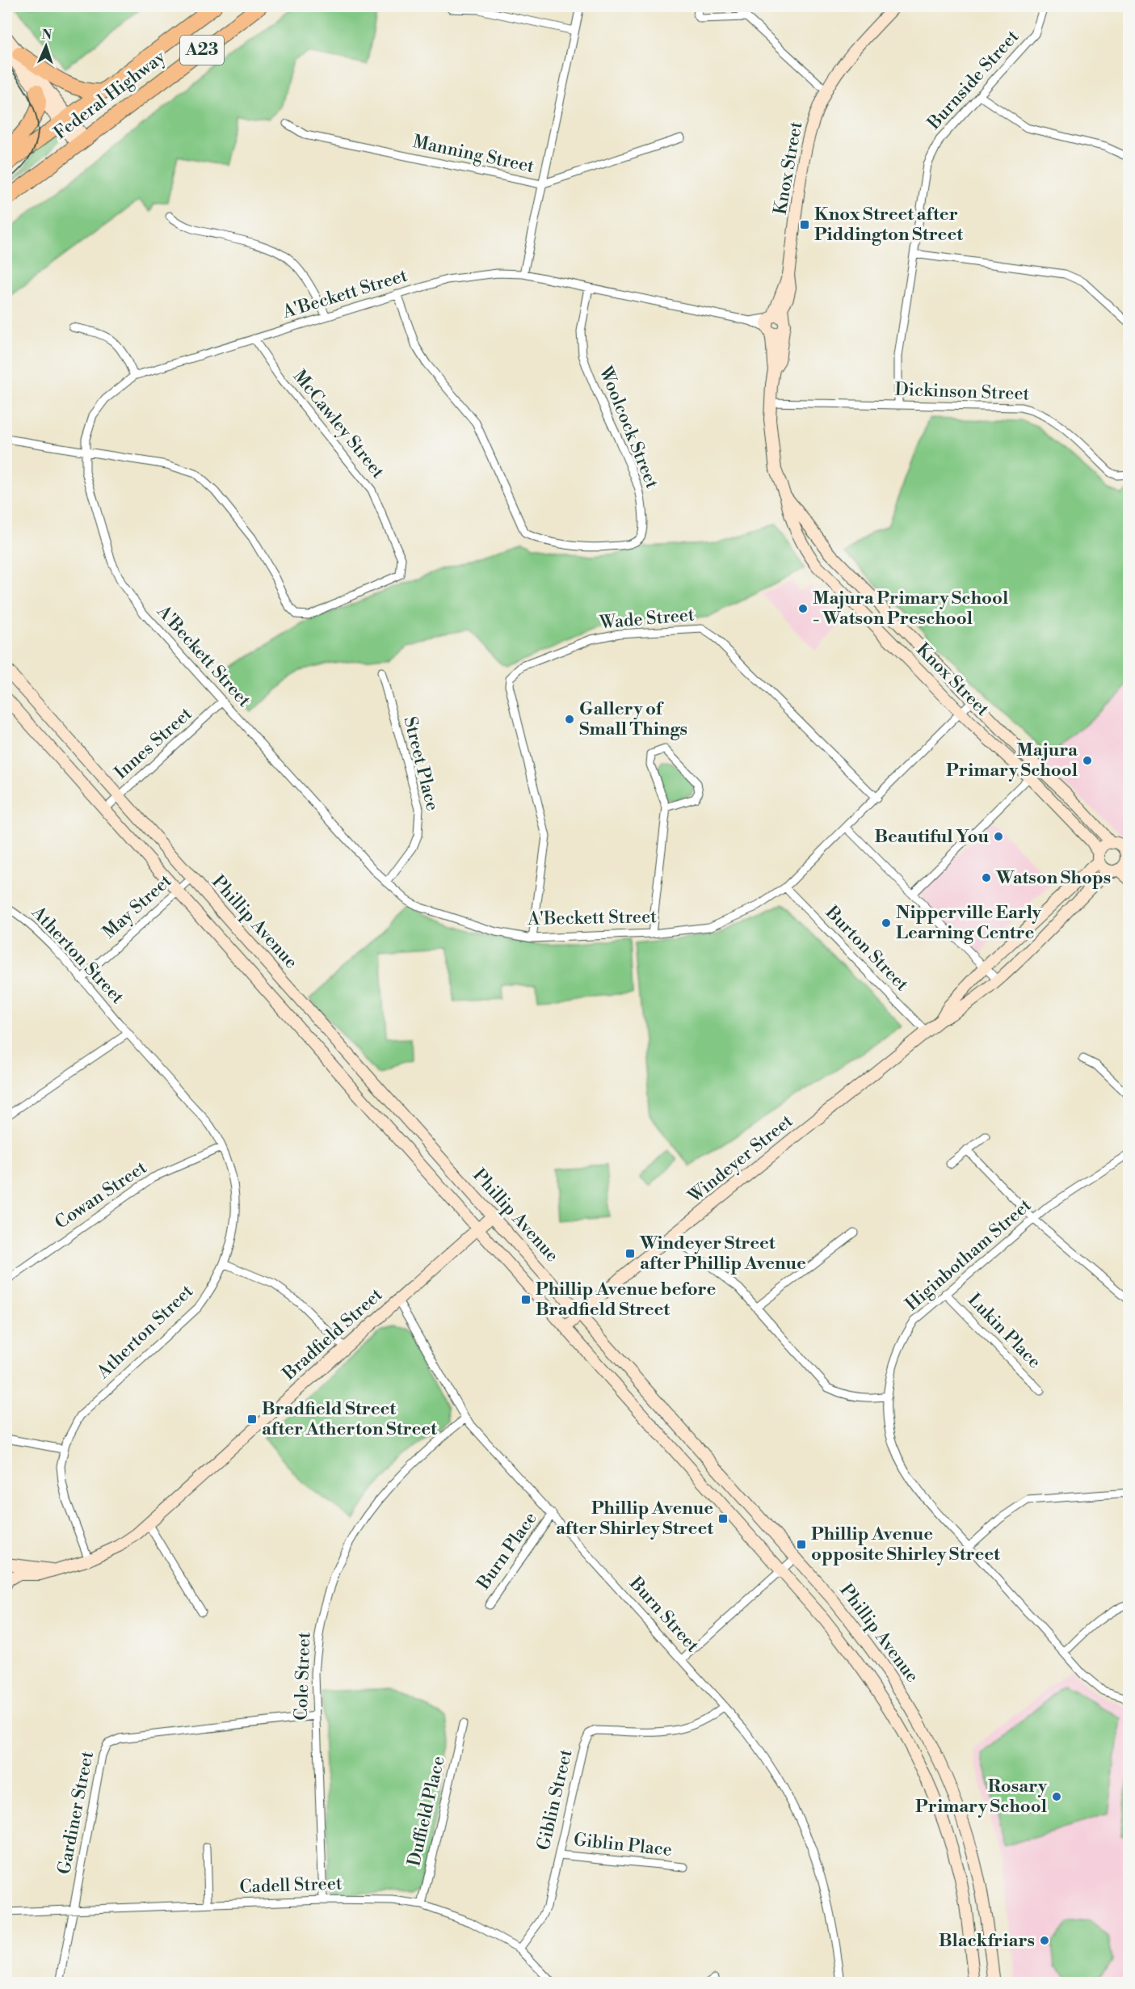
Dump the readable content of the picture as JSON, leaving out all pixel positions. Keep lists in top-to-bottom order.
{
  "streets": {
    "highway": ["A23", "Federal Highway"],
    "main road": [
      "Knox Street",
      "Phillip Avenue",
      "Windeyer Street",
      "Bradfield Street"
    ],
    "street": [
      "Burnside Street",
      "Manning Street",
      "A'Beckett Street",
      "Dickinson Street",
      "McCawley Street",
      "Woolcock Street",
      "Wade Street",
      "Innes Street",
      "Street Place",
      "May Street",
      "Burton Street",
      "Atherton Street",
      "Cowan Street",
      "Higinbotham Street",
      "Lukin Place",
      "Burn Place",
      "Burn Street",
      "Cole Street",
      "Giblin Street",
      "Duffield Place",
      "Gardiner Street",
      "Giblin Place",
      "Cadell Street"
    ]
  },
  "crossings": [
    ["Burnside Street", "Dickinson Street"],
    ["Knox Street", "A'Beckett Street"],
    ["Knox Street", "Dickinson Street"],
    ["Knox Street", "Windeyer Street"],
    ["A'Beckett Street", "McCawley Street"],
    ["A'Beckett Street", "Woolcock Street"],
    ["A'Beckett Street", "Wade Street"],
    ["A'Beckett Street", "Innes Street"],
    ["A'Beckett Street", "Street Place"],
    ["A'Beckett Street", "Burton Street"],
    ["Innes Street", "Phillip Avenue"],
    ["May Street", "Phillip Avenue"],
    ["May Street", "Atherton Street"],
    ["Phillip Avenue", "Windeyer Street"],
    ["Phillip Avenue", "Bradfield Street"],
    ["Burton Street", "Windeyer Street"],
    ["Atherton Street", "Cowan Street"],
    ["Atherton Street", "Bradfield Street"],
    ["Higinbotham Street", "Lukin Place"],
    ["Bradfield Street", "Burn Street"],
    ["Burn Place", "Burn Street"],
    ["Burn Street", "Cole Street"],
    ["Burn Street", "Giblin Street"],
    ["Cole Street", "Gardiner Street"],
    ["Cole Street", "Cadell Street"],
    ["Giblin Street", "Giblin Place"],
    ["Giblin Street", "Cadell Street"],
    ["Duffield Place", "Cadell Street"],
    ["Gardiner Street", "Cadell Street"]
  ],
  "places": {
    "transit": [
      "Knox Street after Piddington Street",
      "Windeyer Street after Phillip Avenue",
      "Phillip Avenue before Bradfield Street",
      "Bradfield Street after Atherton Street",
      "Phillip Avenue after Shirley Street",
      "Phillip Avenue opposite Shirley Street"
    ],
    "other": [
      "Majura Primary School - Watson Preschool",
      "Gallery of Small Things",
      "Majura Primary School",
      "Beautiful You",
      "Watson Shops",
      "Nipperville Early Learning Centre",
      "Rosary Primary School",
      "Blackfriars"
    ]
  },
  "north": "top"
}
